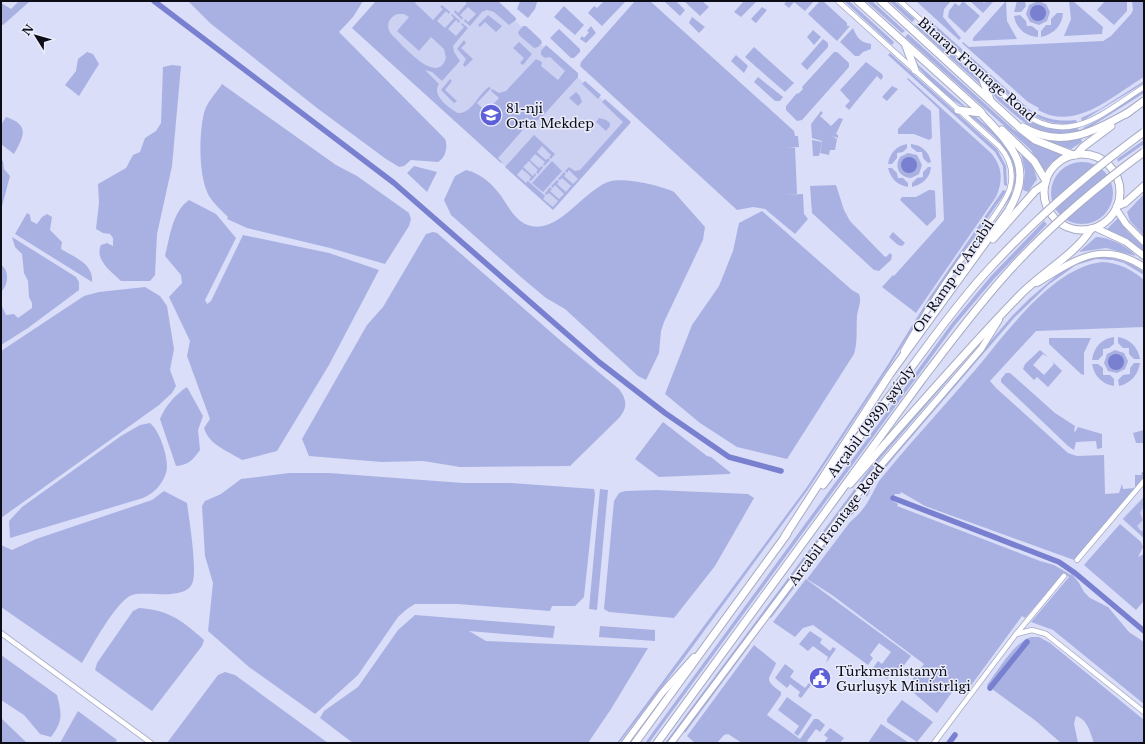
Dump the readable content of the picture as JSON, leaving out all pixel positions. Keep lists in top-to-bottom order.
{
  "streets": {
    "main road": ["Arçabil (1939) şaýoly"],
    "street": ["Bitarap Frontage Road", "On Ramp to Arcabil", "Arcabil Frontage Road"]
  },
  "places": {
    "school or university": ["81-nji Orta Mekdep"],
    "public building": ["Türkmenistanyň Gurluşyk Ministrligi"]
  },
  "north": "top left"
}
